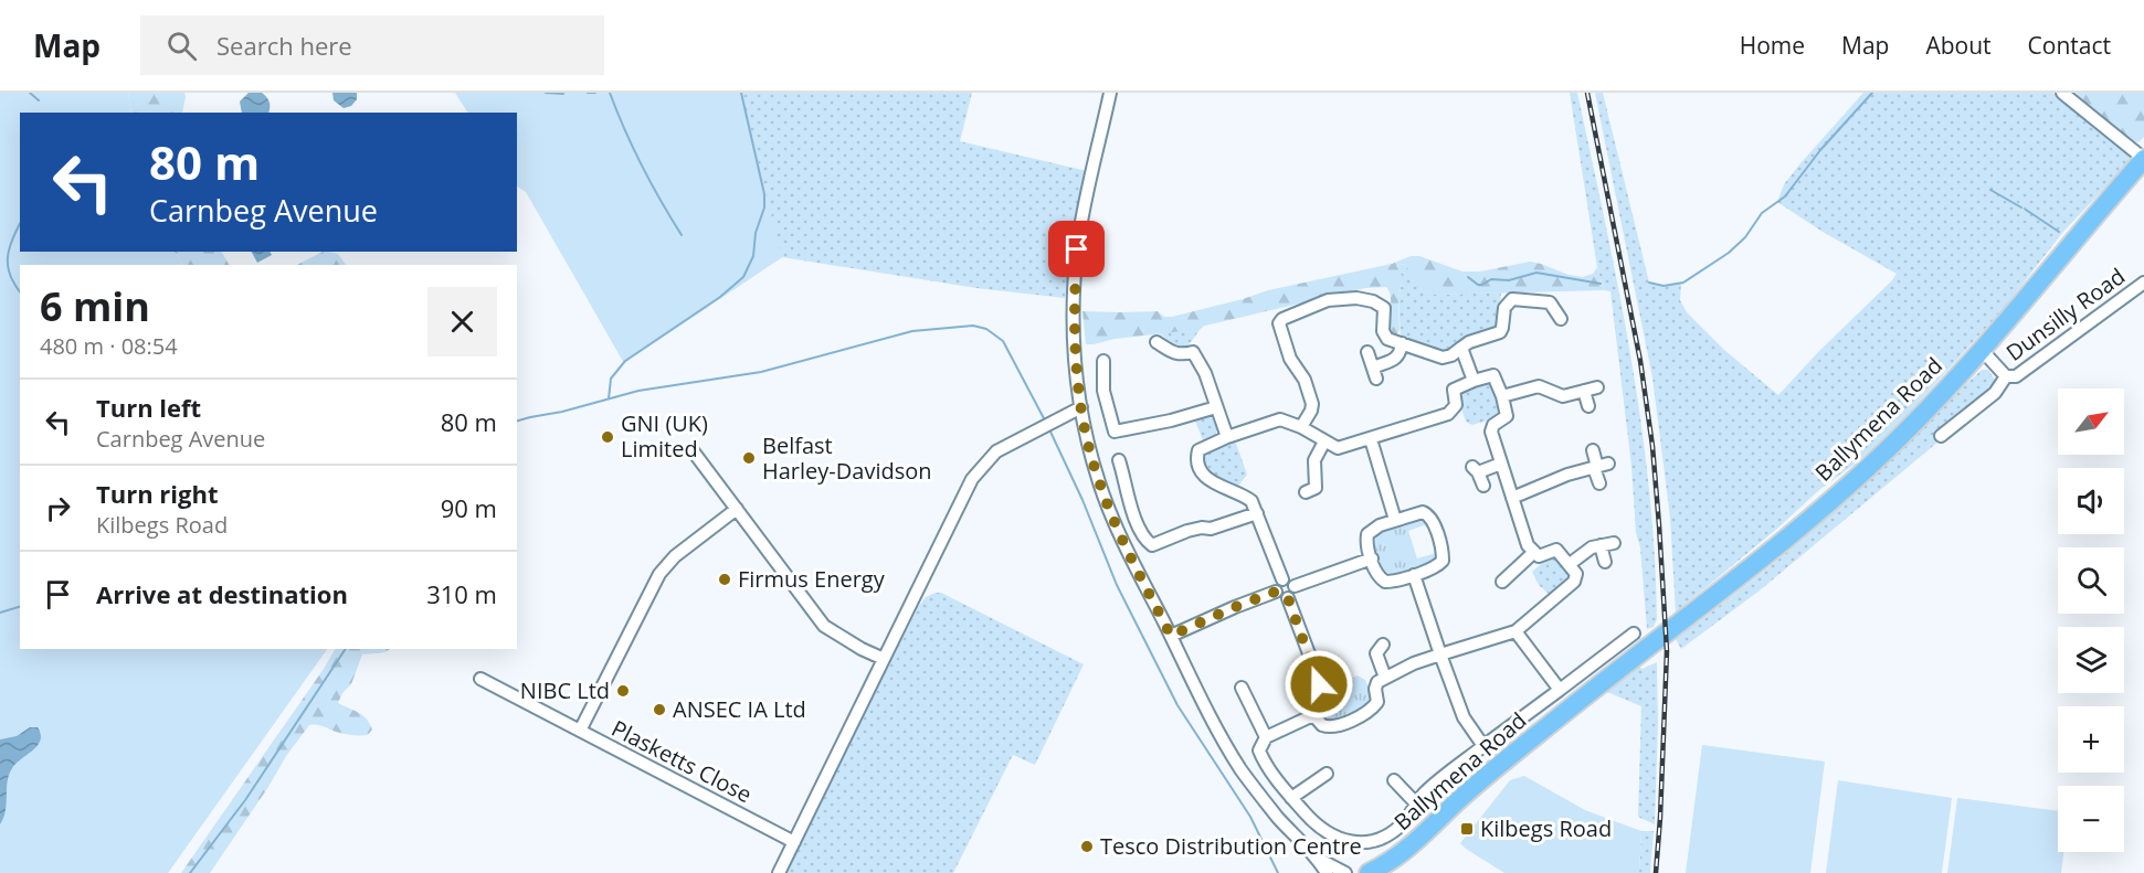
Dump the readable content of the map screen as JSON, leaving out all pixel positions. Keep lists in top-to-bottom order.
{
  "streets": {
    "highway": ["Ballymena Road"],
    "street": ["Dunsilly Road", "Plasketts Close"]
  },
  "crossings": [
    ["Dunsilly Road", "Ballymena Road"]
  ],
  "places": {
    "other": [
      "GNI (UK) Limited",
      "Belfast Harley-Davidson",
      "Firmus Energy",
      "NIBC Ltd",
      "ANSEC IA Ltd",
      "Tesco Distribution Centre"
    ],
    "transit": ["Kilbegs Road"]
  },
  "north": "top right",
  "page": {
    "header": "Map",
    "search": "Search here",
    "nav": [
      "Home",
      "Map",
      "About",
      "Contact"
    ],
    "turn": ["80 m", "Carnbeg Avenue"],
    "heading": ["6 min", "480 m · 08:54"],
    "list": [
      {
        "name": "Turn left",
        "note": "Carnbeg Avenue",
        "value": "80 m"
      },
      {
        "name": "Turn right",
        "note": "Kilbegs Road",
        "value": "90 m"
      },
      {
        "name": "Arrive at destination",
        "value": "310 m"
      }
    ],
    "map_buttons": ["+", "−"]
  }
}
